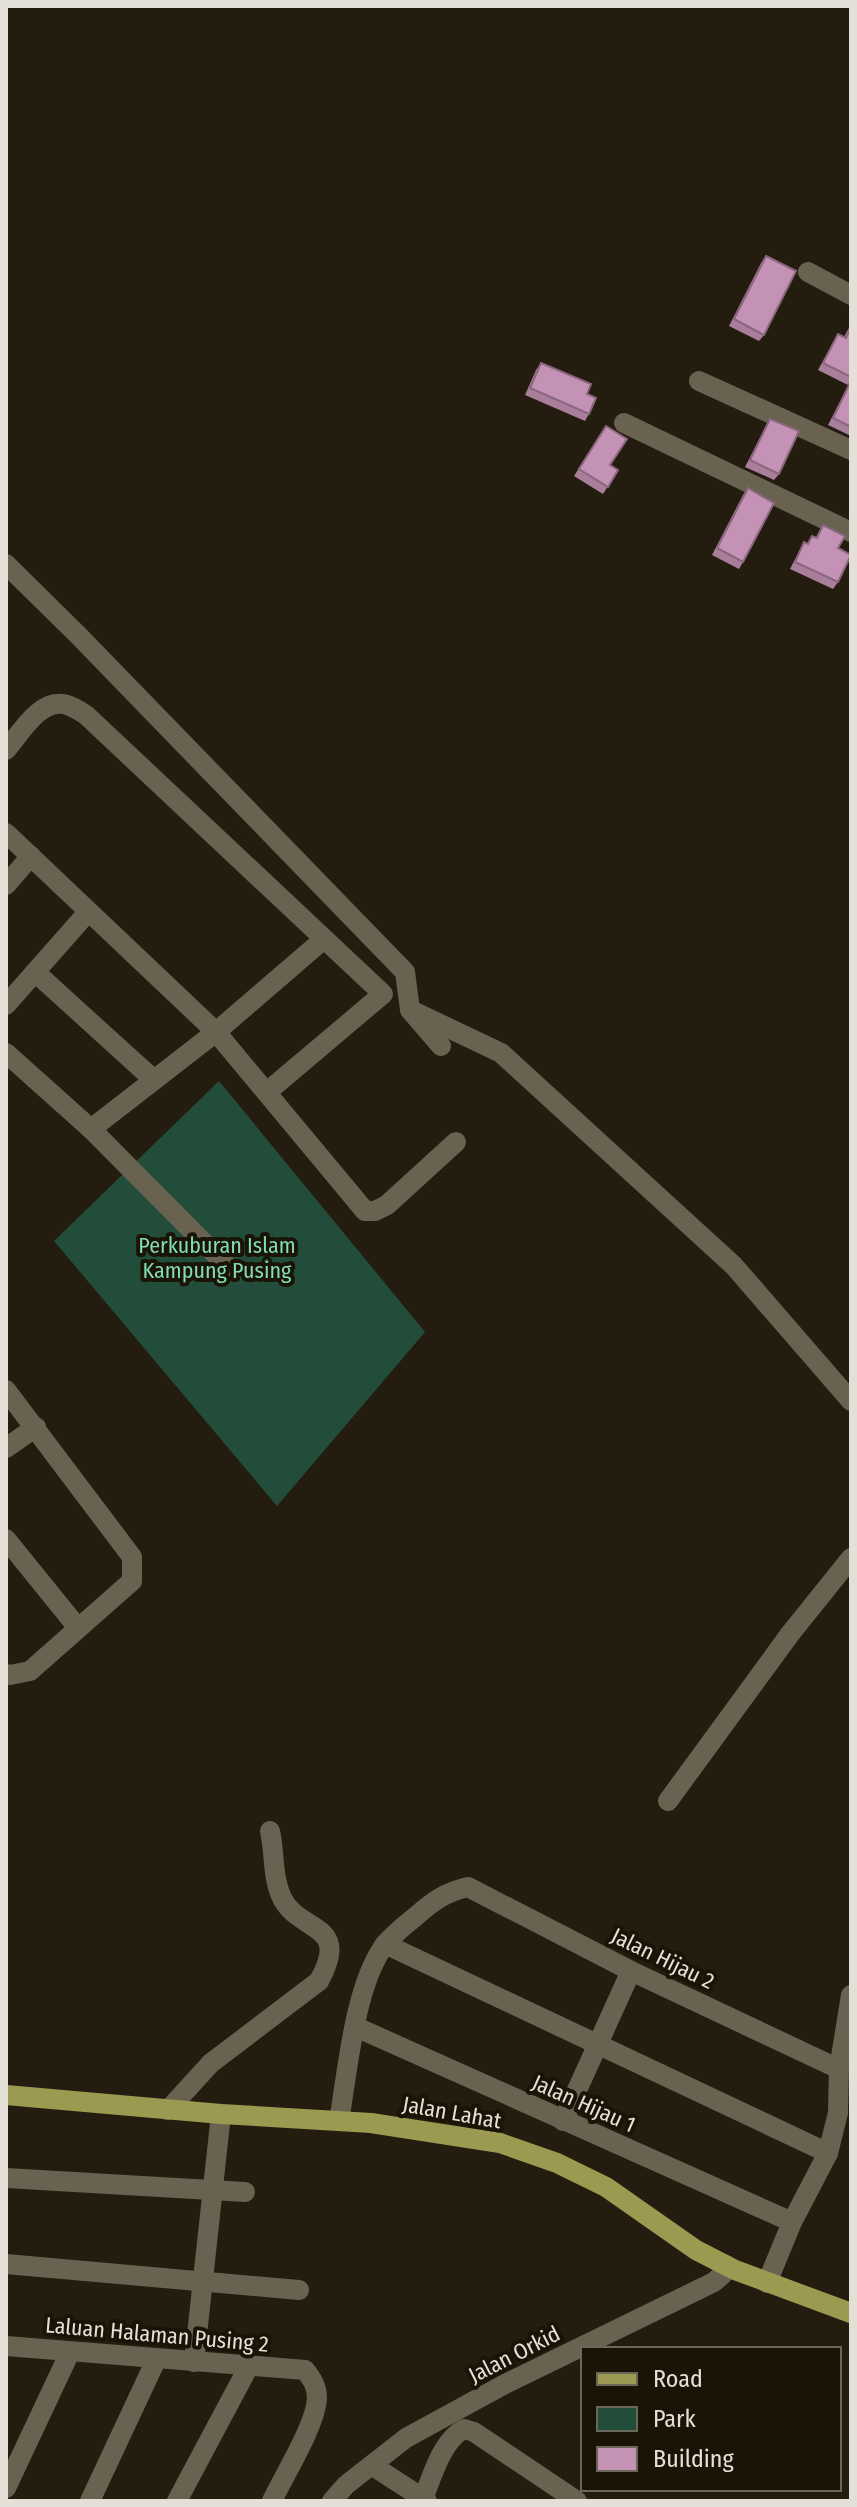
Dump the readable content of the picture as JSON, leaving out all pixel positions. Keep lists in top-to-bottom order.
{
  "streets": {
    "main road": ["Jalan Lahat"],
    "street": [
      "Jalan Hijau 2",
      "Jalan Hijau 1",
      "Laluan Halaman Pusing 2",
      "Jalan Orkid"
    ]
  },
  "crossings": [
    ["Jalan Lahat", "Jalan Orkid"]
  ],
  "parks": ["Perkuburan Islam Kampung Pusing"],
  "legend": ["Road", "Park", "Building"]
}
